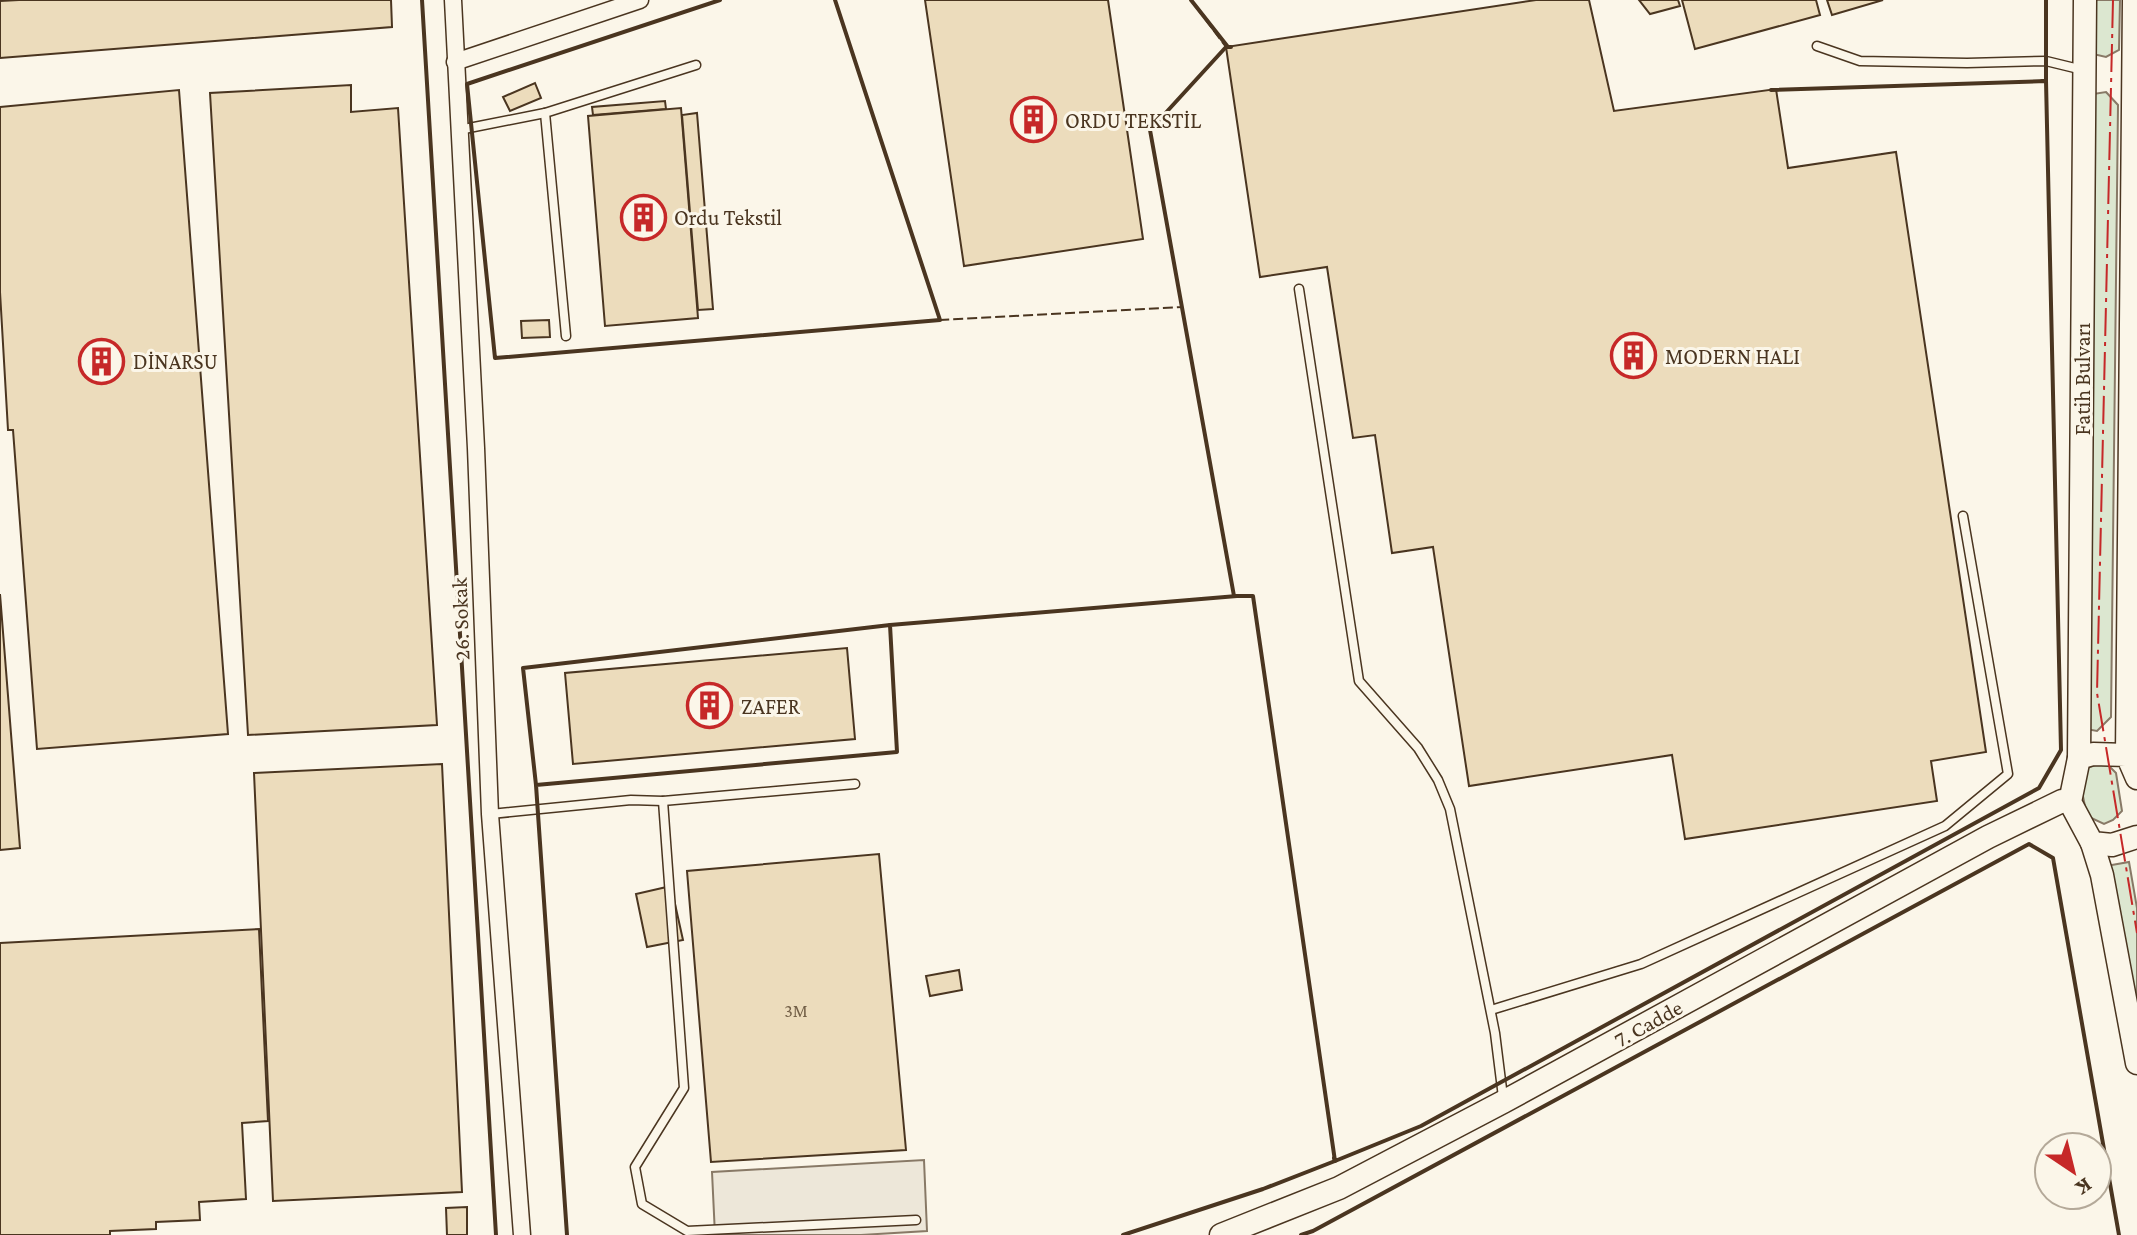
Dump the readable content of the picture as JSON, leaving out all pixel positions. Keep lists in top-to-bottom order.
{
  "streets": {
    "main road": ["Fatih Bulvarı", "7. Cadde"],
    "street": ["26. Sokak"]
  },
  "crossings": [
    ["Fatih Bulvarı", "7. Cadde"]
  ],
  "places": {
    "building": [
      "ORDU TEKSTİL",
      "Ordu Tekstil",
      "MODERN HALI",
      "DİNARSU",
      "ZAFER"
    ]
  },
  "house_numbers": ["3M"],
  "north": "bottom right"
}
